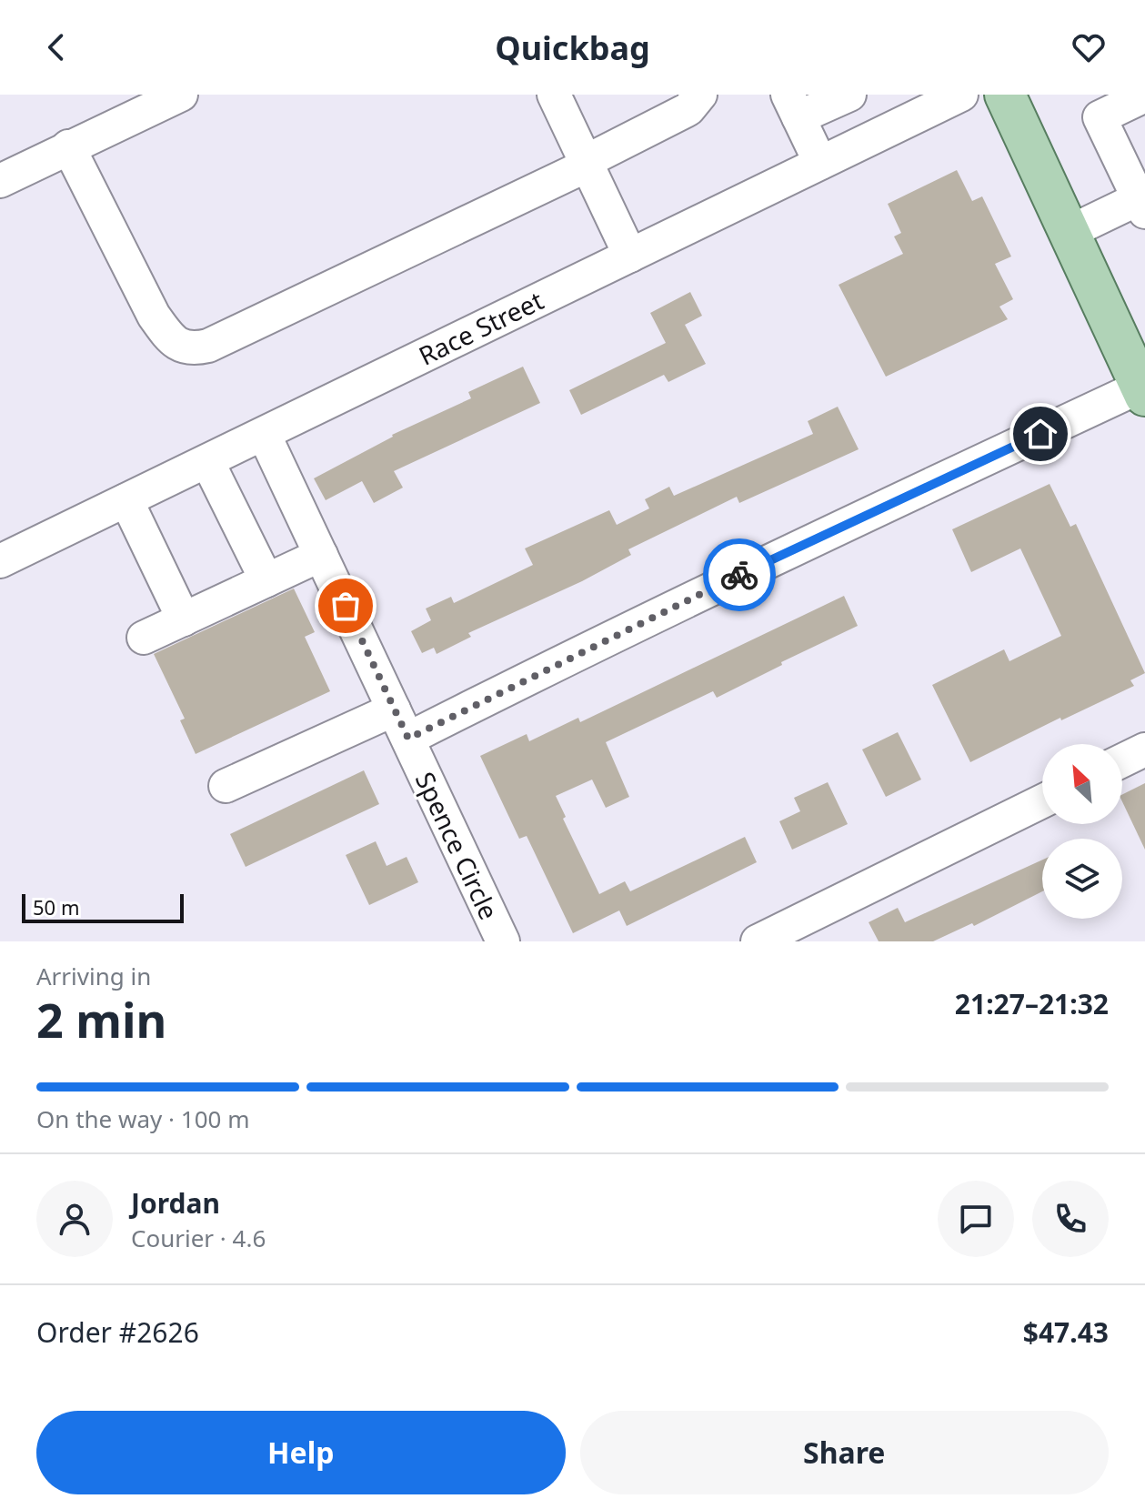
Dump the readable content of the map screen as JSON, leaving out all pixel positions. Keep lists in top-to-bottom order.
{
  "streets": {
    "street": ["Race Street", "Spence Circle"]
  },
  "crossings": [
    ["Race Street", "Spence Circle"]
  ],
  "scale_bar": "50 m",
  "north": "top left",
  "page": {
    "header": "Quickbag",
    "scale": "50 m",
    "heading": ["2 min", "Arriving in", "21:27–21:32"],
    "panel": [
      "Jordan",
      "Courier · 4.6",
      "Order #2626",
      "$47.43"
    ],
    "bar": "On the way · 100 m",
    "buttons": ["Help", "Share"]
  }
}
